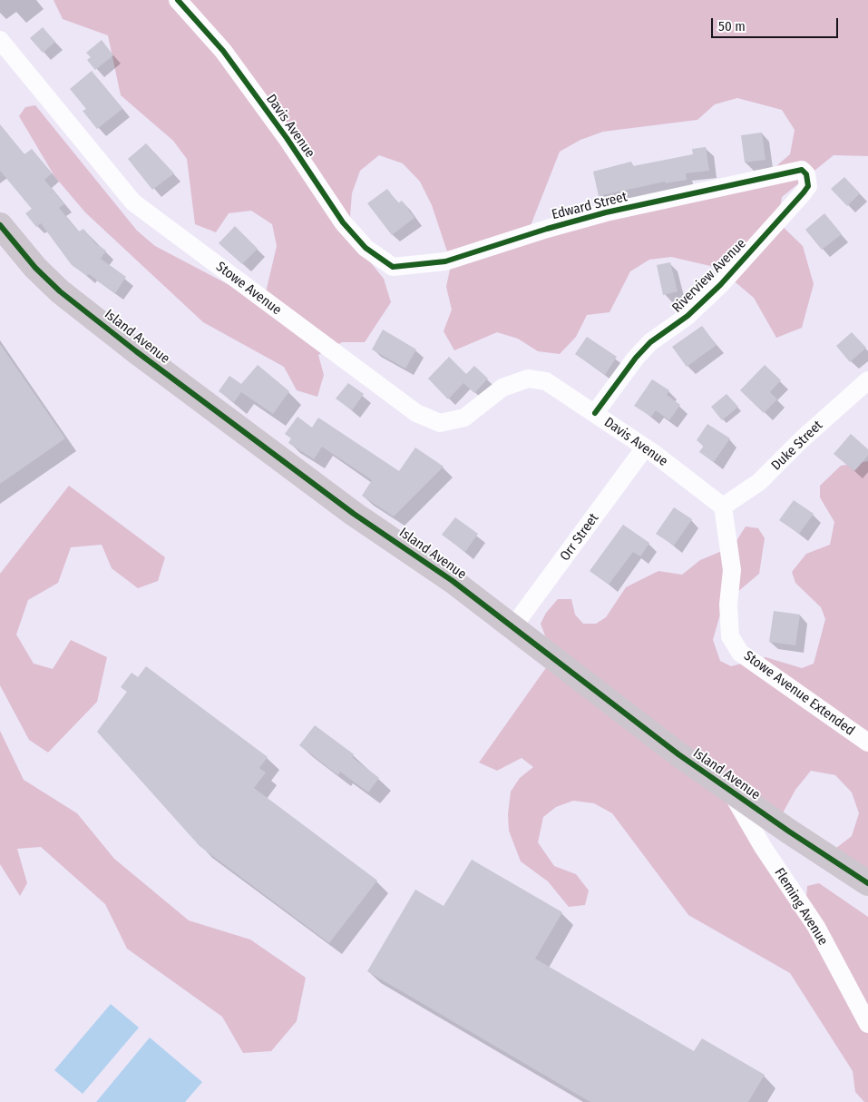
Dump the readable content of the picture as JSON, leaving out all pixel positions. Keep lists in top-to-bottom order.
{
  "streets": {
    "main road": ["Island Avenue"],
    "street": [
      "Davis Avenue",
      "Edward Street",
      "Riverview Avenue",
      "Stowe Avenue",
      "Duke Street",
      "Orr Street",
      "Stowe Avenue Extended",
      "Fleming Avenue"
    ]
  },
  "crossings": [
    ["Davis Avenue", "Edward Street"],
    ["Davis Avenue", "Riverview Avenue"],
    ["Davis Avenue", "Stowe Avenue"],
    ["Davis Avenue", "Duke Street"],
    ["Davis Avenue", "Orr Street"],
    ["Davis Avenue", "Stowe Avenue Extended"],
    ["Edward Street", "Riverview Avenue"],
    ["Island Avenue", "Orr Street"],
    ["Island Avenue", "Fleming Avenue"],
    ["Duke Street", "Stowe Avenue Extended"]
  ],
  "scale_bar": "50 m"
}
